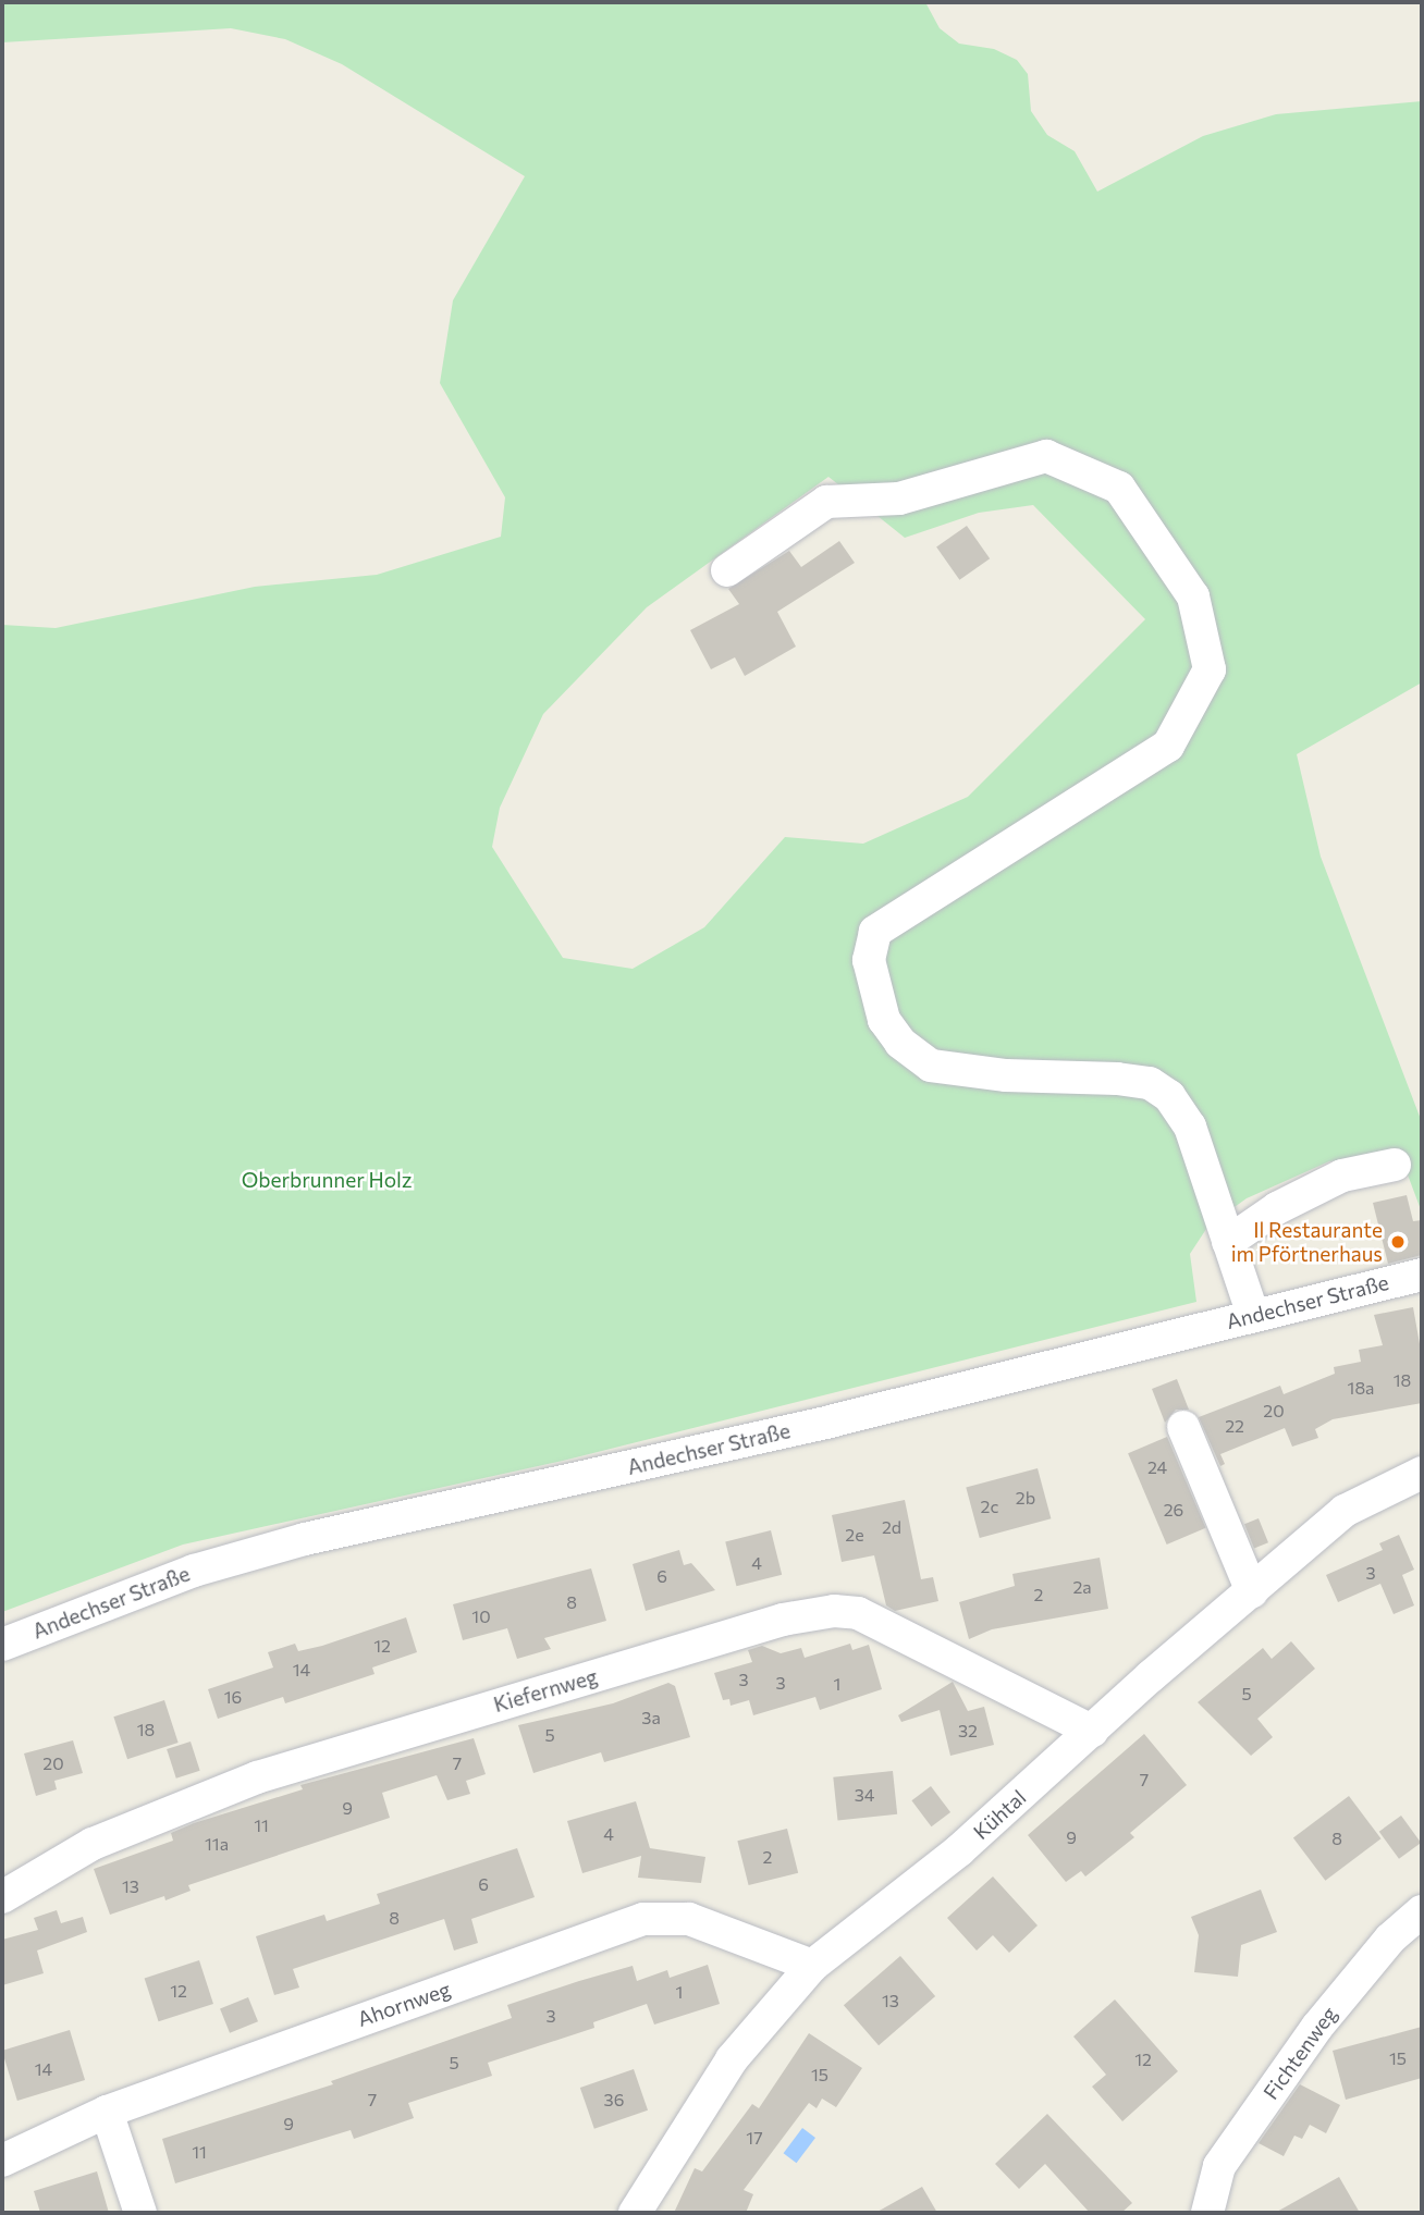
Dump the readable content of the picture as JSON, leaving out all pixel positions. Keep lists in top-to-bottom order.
{
  "streets": {
    "street": [
      "Andechser Straße",
      "Kiefernweg",
      "Kühtal",
      "Ahornweg",
      "Fichtenweg"
    ]
  },
  "crossings": [
    ["Kiefernweg", "Kühtal"],
    ["Kühtal", "Ahornweg"]
  ],
  "parks": ["Oberbrunner Holz"],
  "places": ["Il Restaurante im Pförtnerhaus"],
  "house_numbers": [
    "18",
    "18a",
    "20",
    "22",
    "24",
    "2b",
    "2c",
    "26",
    "2d",
    "2e",
    "4",
    "3",
    "6",
    "2a",
    "2",
    "8",
    "10",
    "12",
    "14",
    "3",
    "3",
    "1",
    "5",
    "16",
    "3a",
    "18",
    "32",
    "5",
    "20",
    "7",
    "7",
    "34",
    "9",
    "11",
    "4",
    "9",
    "8",
    "11a",
    "2",
    "6",
    "13",
    "8",
    "12",
    "1",
    "13",
    "3",
    "15",
    "12",
    "5",
    "14",
    "15",
    "7",
    "36",
    "9",
    "17",
    "11"
  ]
}
